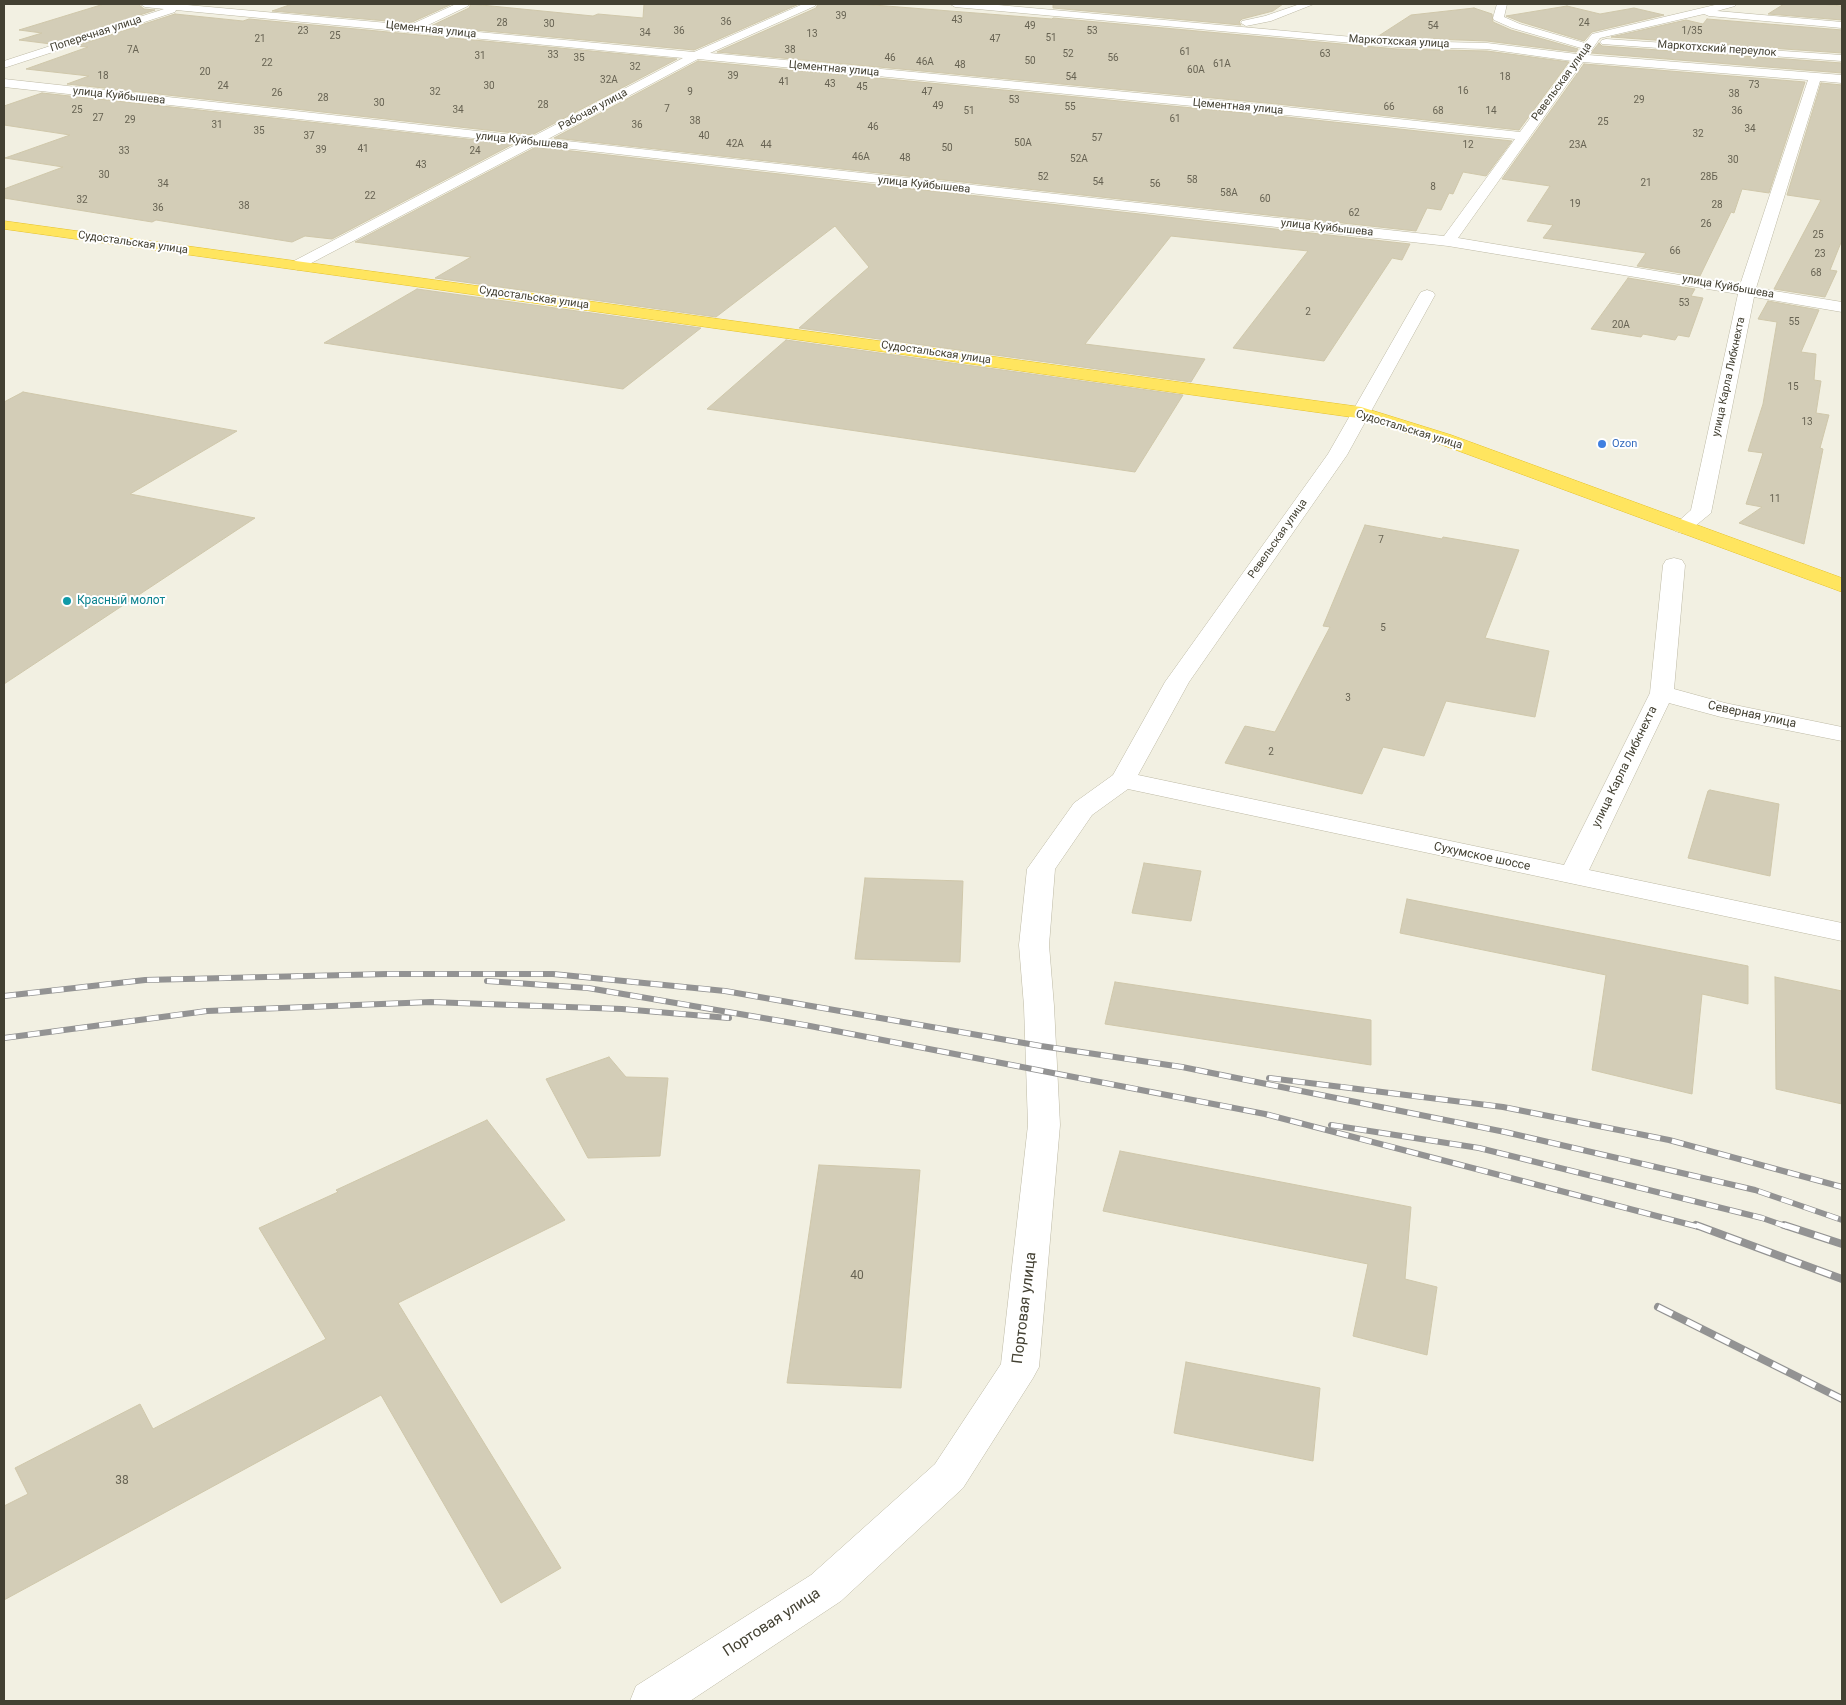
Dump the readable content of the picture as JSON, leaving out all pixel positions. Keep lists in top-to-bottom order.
{
  "streets": {
    "highway": ["Судостальская улица"],
    "street": [
      "Цементная улица",
      "Поперечная улица",
      "Маркотхская улица",
      "Маркотхский переулок",
      "Ревельская улица",
      "улица Куйбышева",
      "Рабочая улица",
      "улица Карла Либкнехта",
      "Северная улица",
      "Сухумское шоссе",
      "Портовая улица"
    ]
  },
  "crossings": [
    ["Цементная улица", "Поперечная улица"],
    ["Цементная улица", "Ревельская улица"],
    ["Цементная улица", "Рабочая улица"],
    ["Маркотхская улица", "Ревельская улица"],
    ["Маркотхская улица", "улица Карла Либкнехта"],
    ["Маркотхский переулок", "Ревельская улица"],
    ["Ревельская улица", "улица Куйбышева"],
    ["Ревельская улица", "Судостальская улица"],
    ["Ревельская улица", "Сухумское шоссе"],
    ["Ревельская улица", "Портовая улица"],
    ["улица Куйбышева", "Рабочая улица"],
    ["улица Куйбышева", "улица Карла Либкнехта"],
    ["Рабочая улица", "Судостальская улица"],
    ["Судостальская улица", "улица Карла Либкнехта"],
    ["улица Карла Либкнехта", "Северная улица"],
    ["улица Карла Либкнехта", "Сухумское шоссе"],
    ["Сухумское шоссе", "Портовая улица"]
  ],
  "places": ["Ozon", "Красный молот"],
  "house_numbers": [
    "39",
    "43",
    "36",
    "28",
    "24",
    "30",
    "49",
    "54",
    "23",
    "36",
    "53",
    "1/35",
    "34",
    "13",
    "25",
    "51",
    "21",
    "47",
    "7А",
    "38",
    "61",
    "52",
    "63",
    "33",
    "31",
    "35",
    "46",
    "56",
    "50",
    "46А",
    "22",
    "61А",
    "48",
    "32",
    "60А",
    "20",
    "18",
    "39",
    "54",
    "18",
    "32А",
    "41",
    "43",
    "73",
    "24",
    "30",
    "45",
    "16",
    "32",
    "9",
    "47",
    "26",
    "38",
    "28",
    "53",
    "29",
    "30",
    "28",
    "49",
    "55",
    "66",
    "7",
    "25",
    "34",
    "51",
    "68",
    "14",
    "36",
    "27",
    "61",
    "29",
    "38",
    "25",
    "31",
    "36",
    "46",
    "34",
    "35",
    "32",
    "37",
    "40",
    "57",
    "50А",
    "42А",
    "44",
    "12",
    "23А",
    "50",
    "41",
    "39",
    "33",
    "24",
    "46А",
    "48",
    "52А",
    "30",
    "43",
    "30",
    "52",
    "28Б",
    "58",
    "54",
    "21",
    "34",
    "56",
    "8",
    "58А",
    "22",
    "60",
    "32",
    "19",
    "28",
    "38",
    "36",
    "62",
    "26",
    "25",
    "66",
    "23",
    "68",
    "53",
    "2",
    "55",
    "20А",
    "15",
    "13",
    "11",
    "7",
    "5",
    "3",
    "2",
    "40",
    "38"
  ]
}
